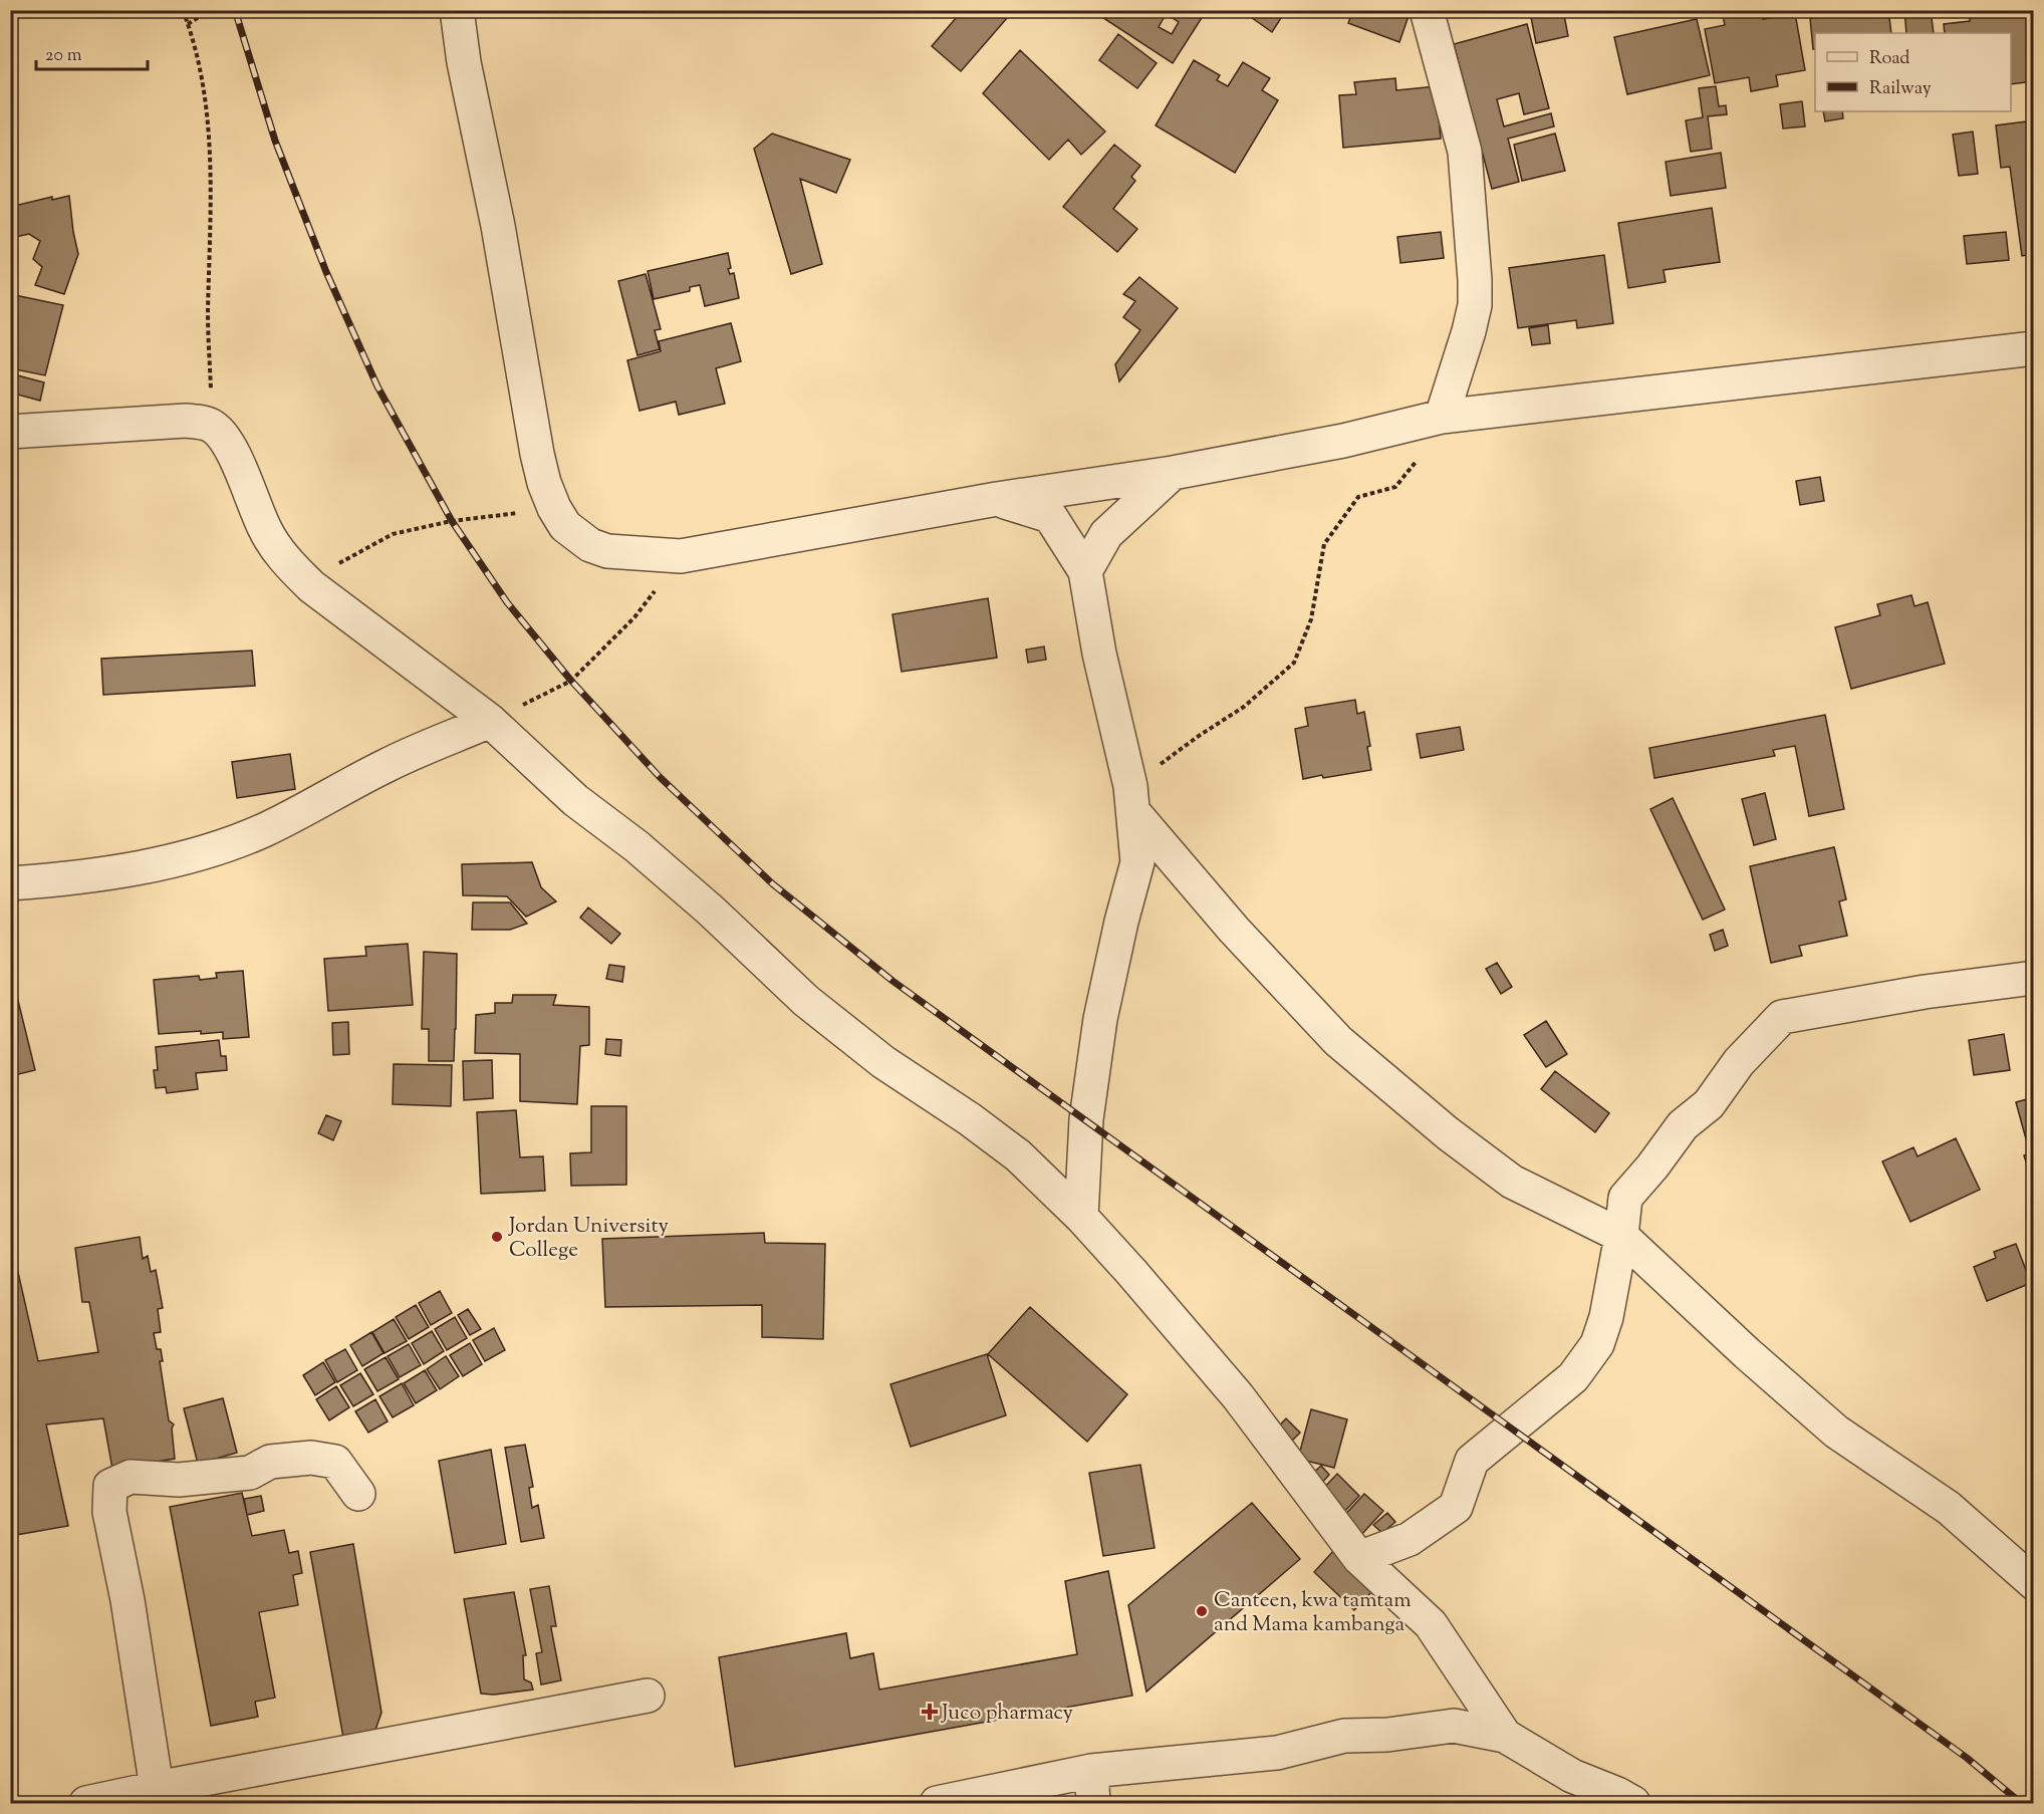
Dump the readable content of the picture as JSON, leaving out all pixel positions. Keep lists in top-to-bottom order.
{
  "places": {
    "other": ["Jordan University College", "Canteen, kwa tamtam and Mama kambanga"],
    "health": ["Juco pharmacy"]
  },
  "legend": ["Road", "Railway"],
  "scale_bar": "20 m"
}
